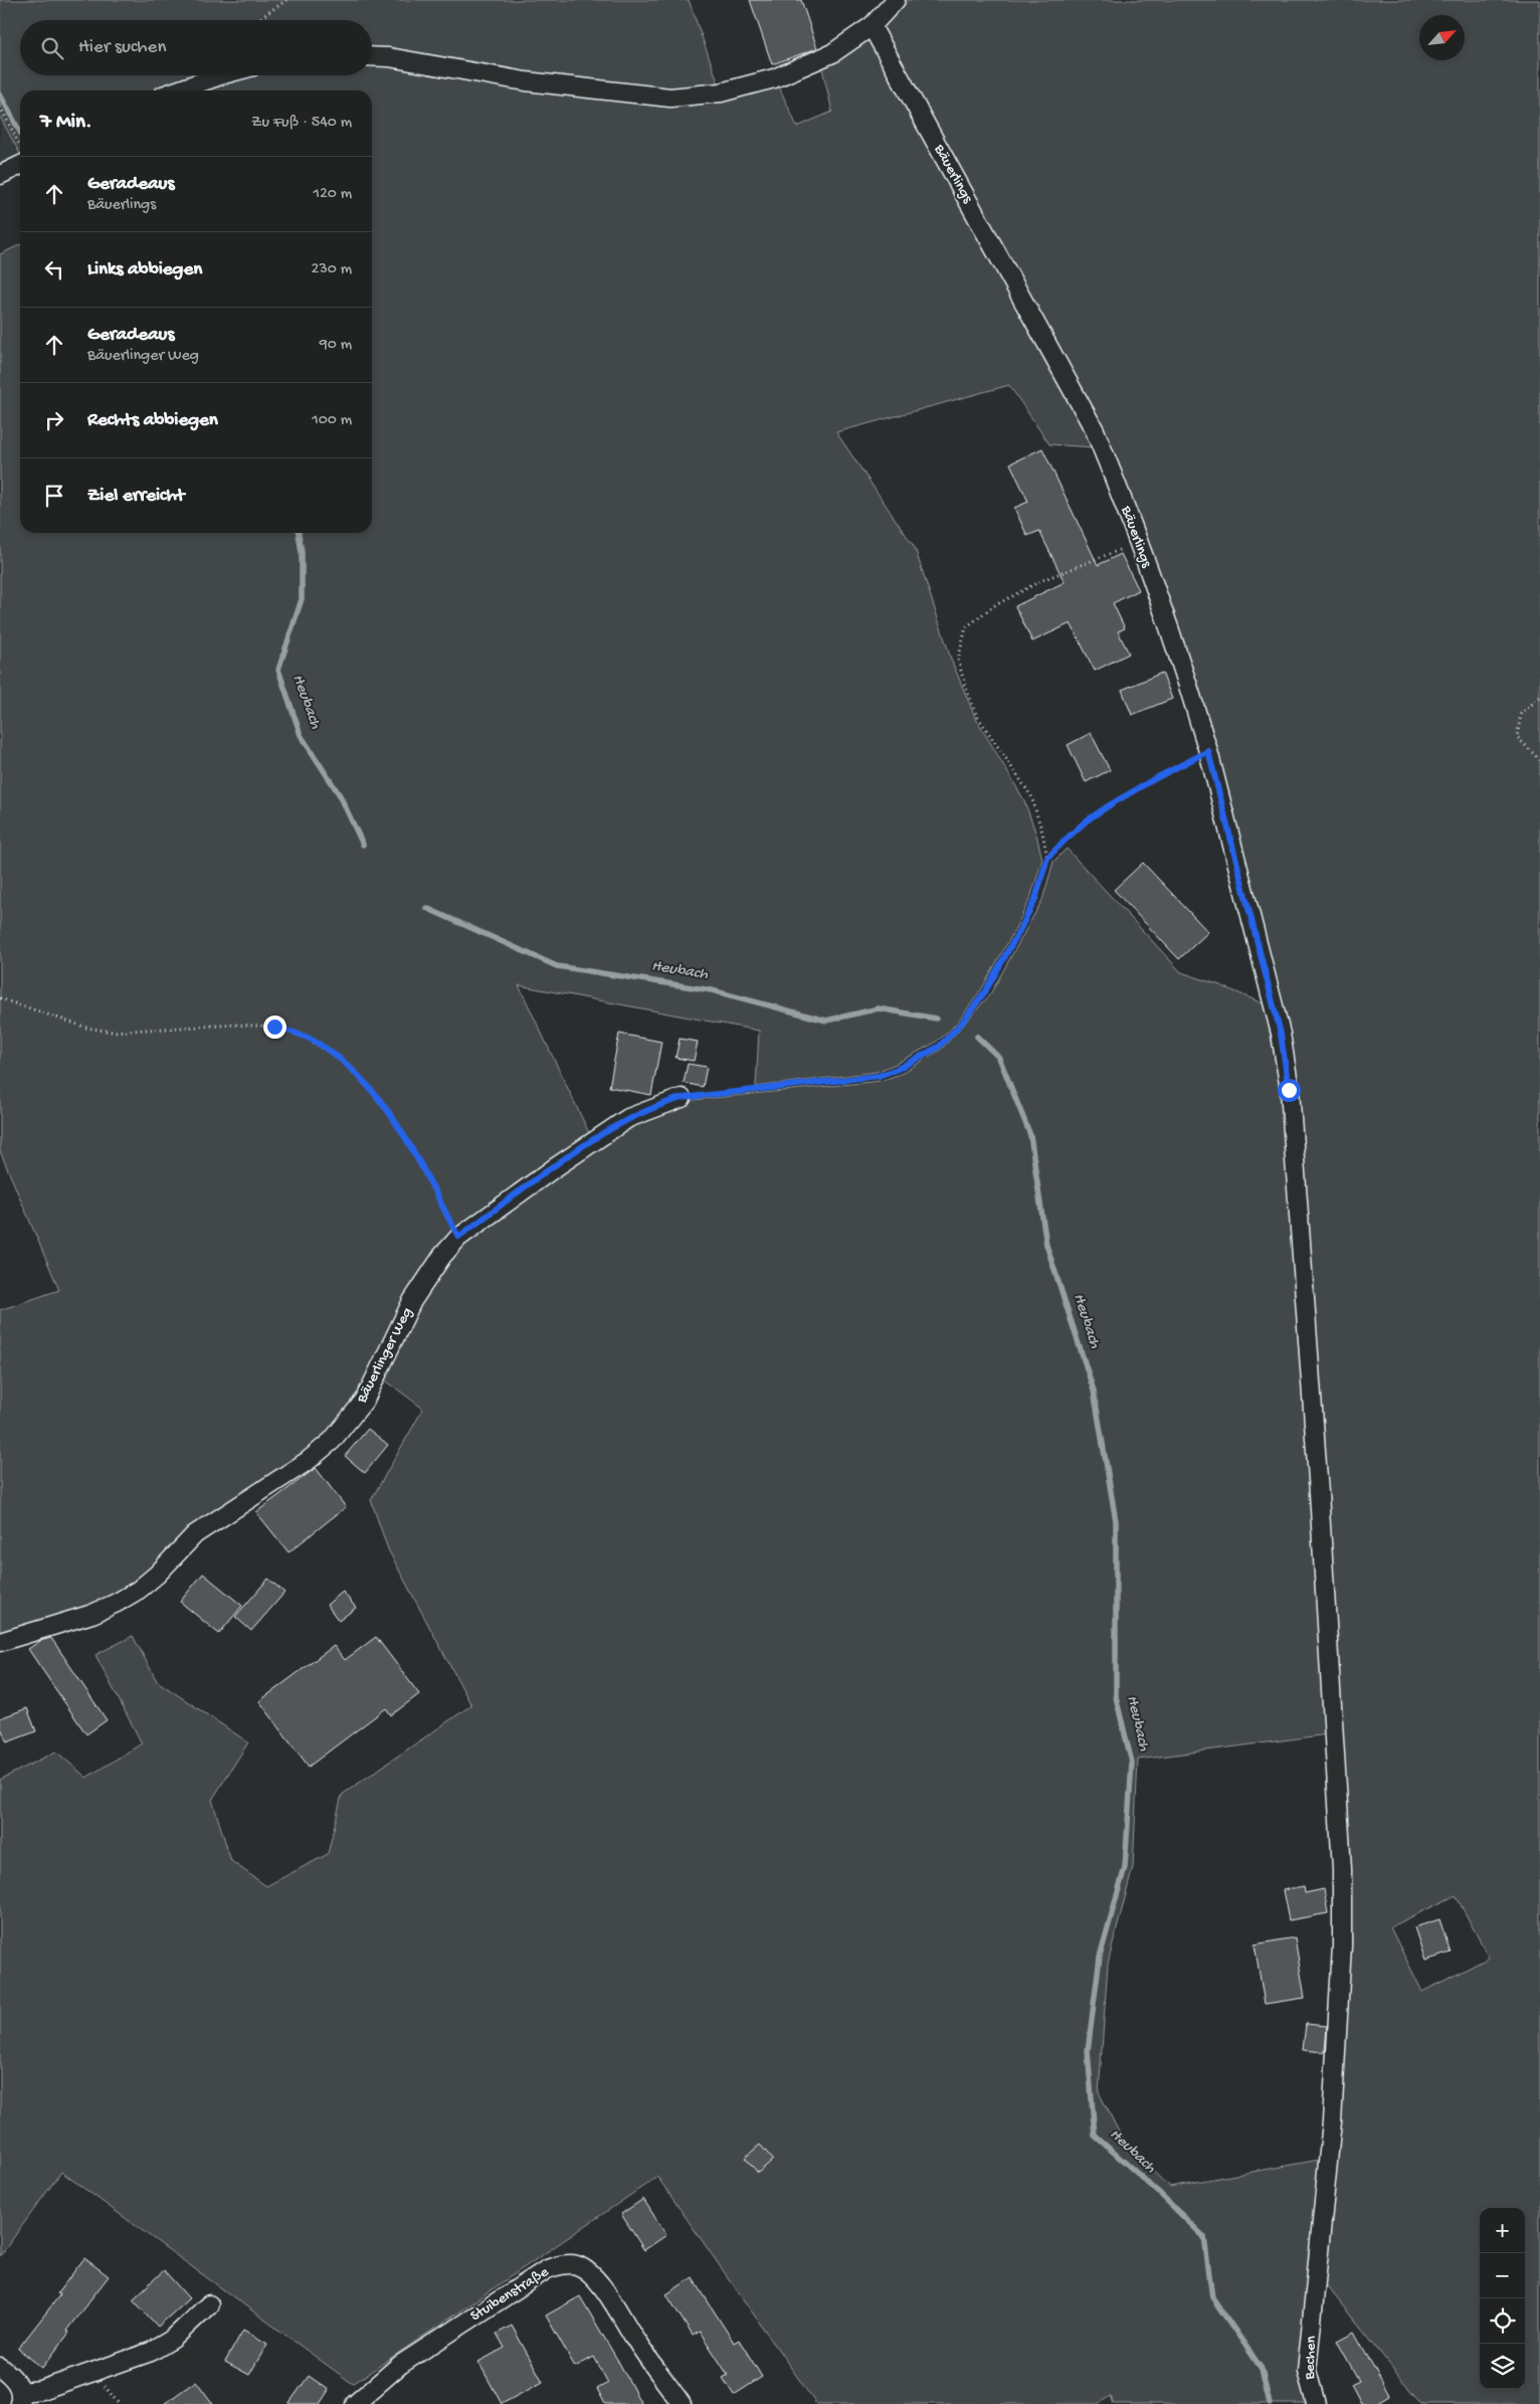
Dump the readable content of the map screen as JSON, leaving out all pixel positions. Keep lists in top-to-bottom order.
{
  "streets": {
    "street": [
      "Bäuerlings",
      "Bäuerlinger Weg",
      "Stuibenstraße",
      "Bechen"
    ]
  },
  "crossings": [
    ["Bäuerlings", "Bechen"]
  ],
  "water": ["Heubach"],
  "north": "top right",
  "page": {
    "search": "Hier suchen",
    "heading": ["7 Min.", "Zu Fuß · 540 m"],
    "list": [
      ["Geradeaus", "Bäuerlings", "120 m"],
      ["Links abbiegen", "230 m"],
      ["Geradeaus", "Bäuerlinger Weg", "90 m"],
      ["Rechts abbiegen", "100 m"],
      "Ziel erreicht"
    ],
    "map_buttons": ["+", "−"]
  }
}
